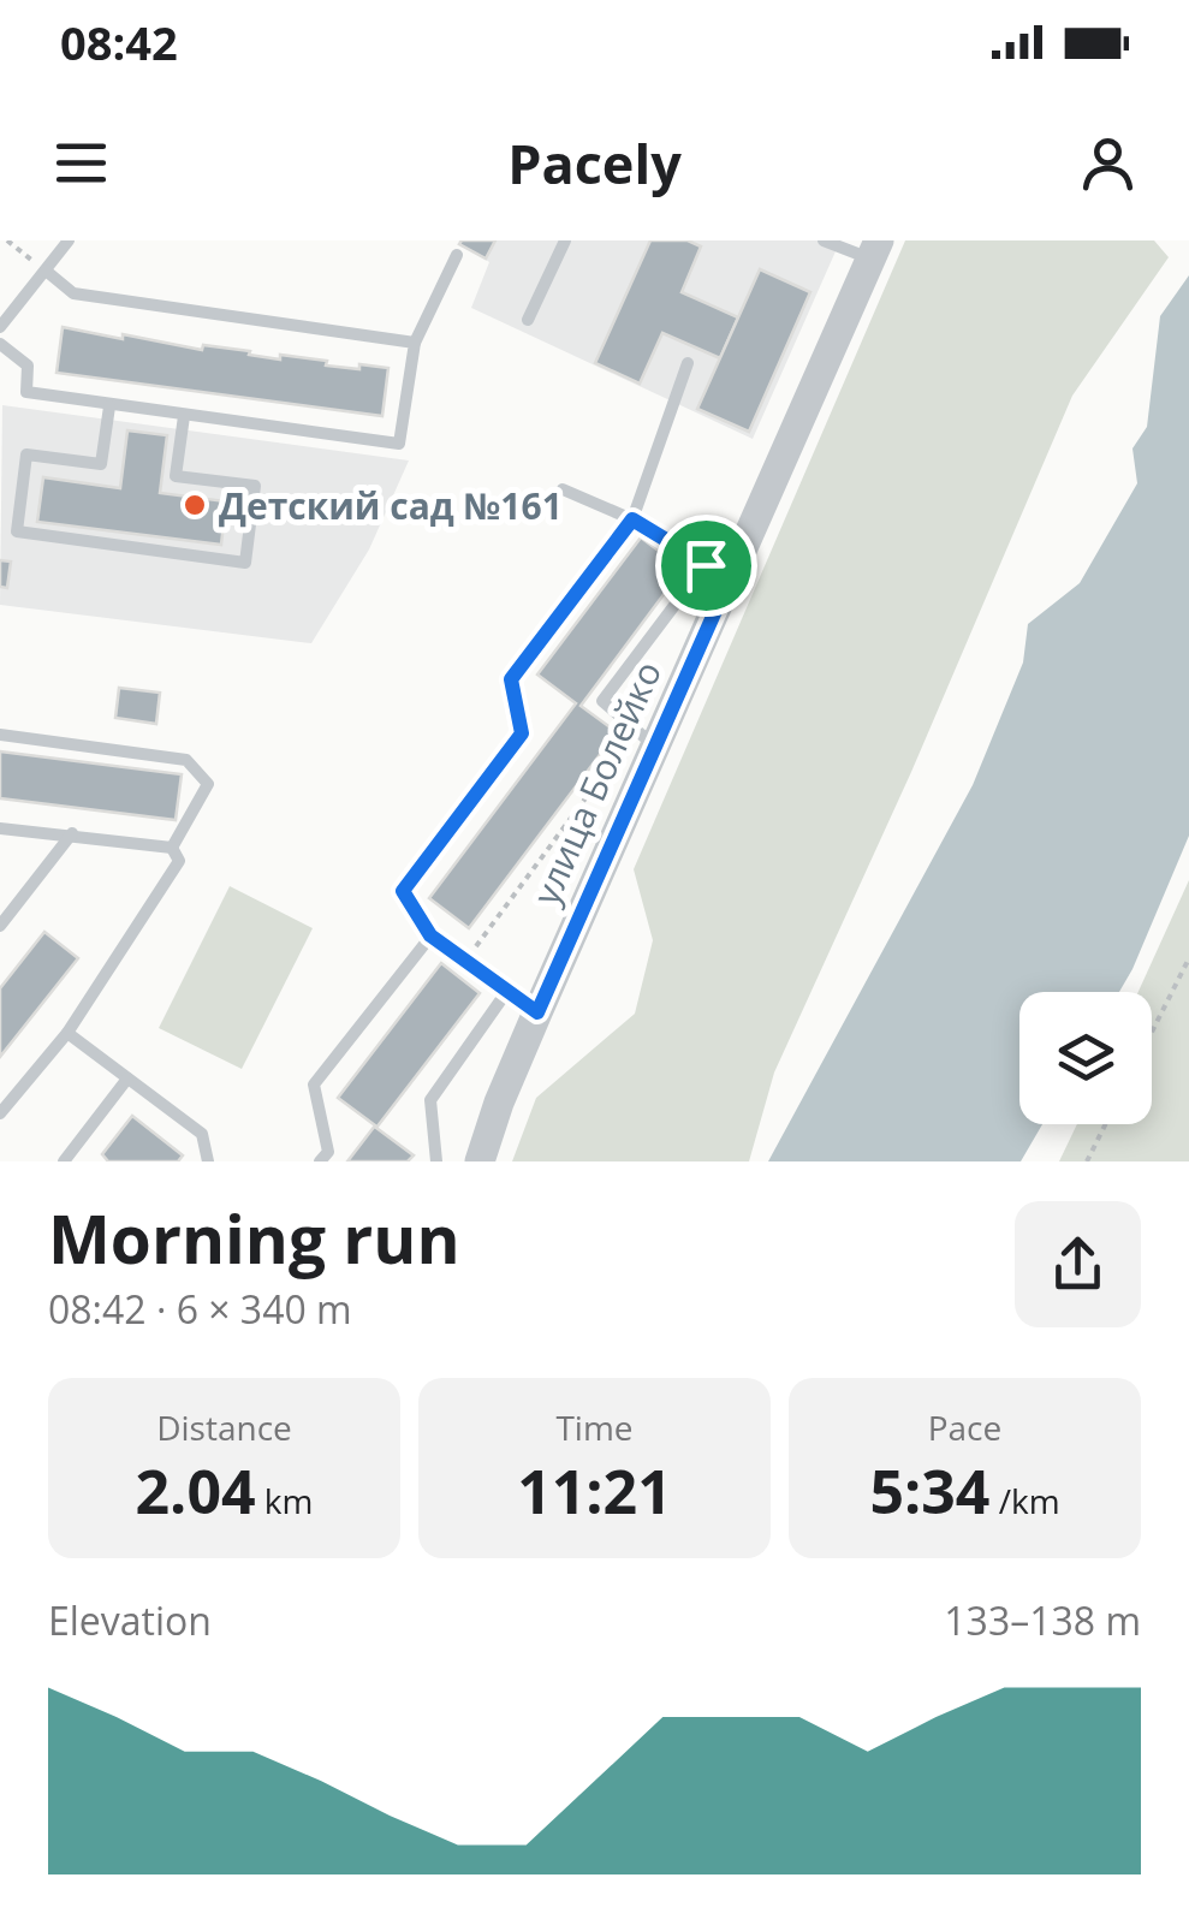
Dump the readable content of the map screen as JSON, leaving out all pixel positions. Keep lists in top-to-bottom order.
{
  "streets": {
    "street": ["улица Болейко"]
  },
  "places": ["Детский сад №161"],
  "page": {
    "status": "08:42",
    "header": "Pacely",
    "heading": ["Morning run", "08:42 · 6 × 340 m"],
    "stats": [
      ["Distance", "2.04 km"],
      ["Time", "11:21"],
      ["Pace", "5:34 /km"]
    ],
    "chart": ["Elevation", "133–138 m"]
  }
}
